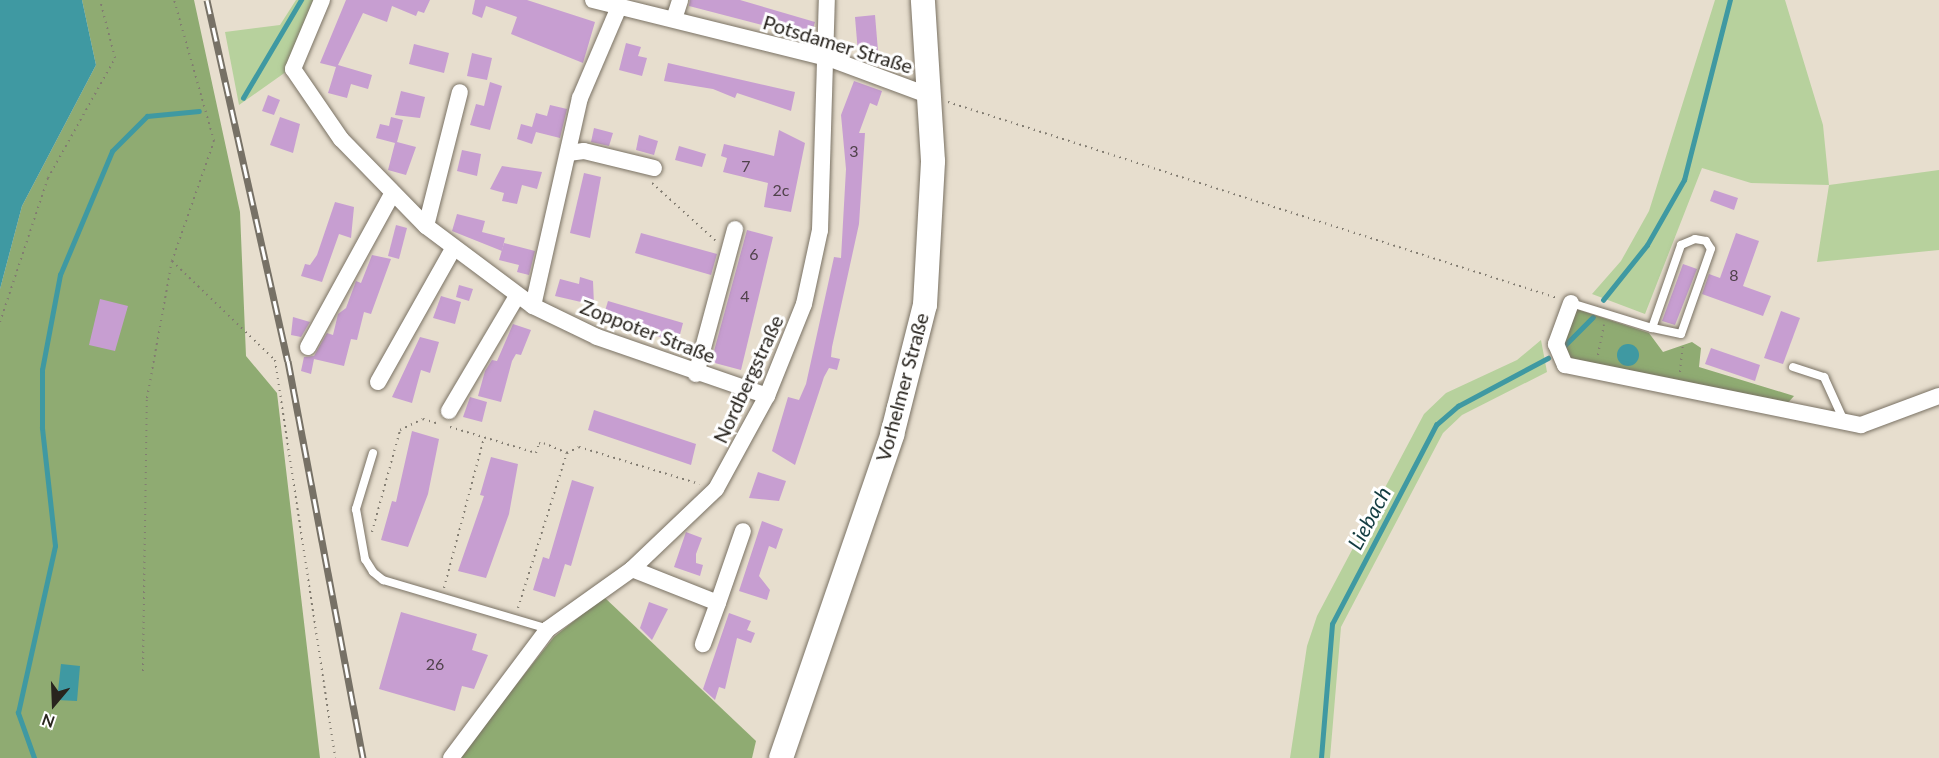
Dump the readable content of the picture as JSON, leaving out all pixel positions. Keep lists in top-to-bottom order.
{
  "streets": {
    "main road": ["Vorhelmer Straße"],
    "street": ["Potsdamer Straße", "Zoppoter Straße", "Nordbergstraße"]
  },
  "crossings": [
    ["Potsdamer Straße", "Nordbergstraße"],
    ["Potsdamer Straße", "Vorhelmer Straße"],
    ["Zoppoter Straße", "Nordbergstraße"]
  ],
  "water": ["Liebach"],
  "house_numbers": [
    "3",
    "7",
    "2c",
    "6",
    "8",
    "4",
    "26"
  ],
  "north": "bottom"
}
